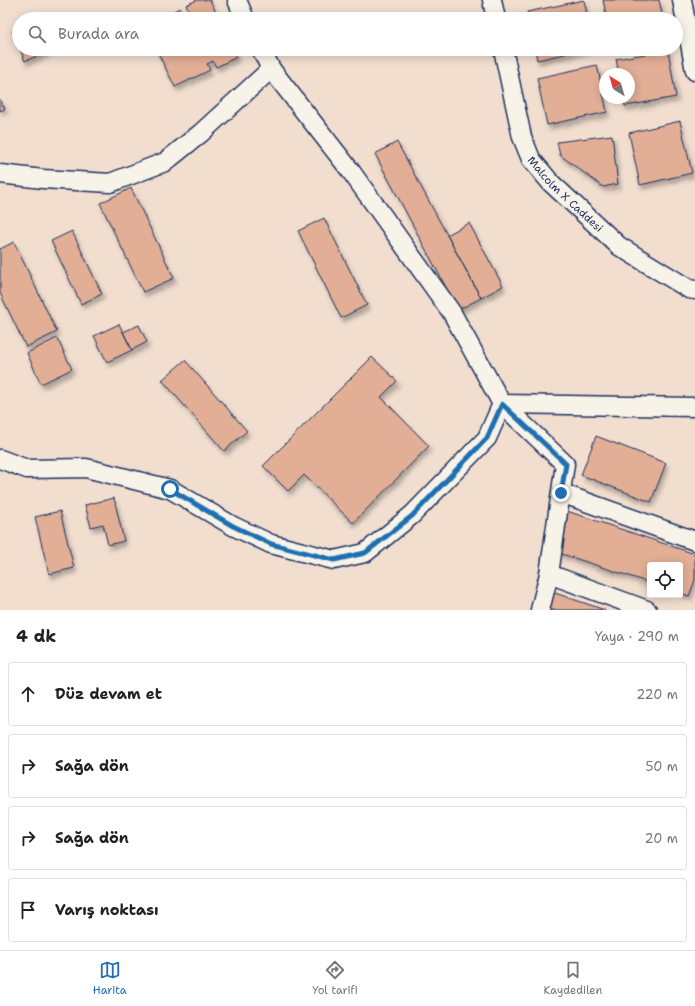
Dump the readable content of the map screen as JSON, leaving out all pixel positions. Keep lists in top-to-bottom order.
{
  "streets": {
    "street": ["Malcolm X Caddesi"]
  },
  "north": "top left",
  "page": {
    "search": "Burada ara",
    "heading": ["4 dk", "Yaya · 290 m"],
    "list": [
      ["Düz devam et", "220 m"],
      ["Sağa dön", "50 m"],
      ["Sağa dön", "20 m"],
      "Varış noktası"
    ],
    "nav": ["Harita", "Yol tarifi", "Kaydedilen"]
  }
}
